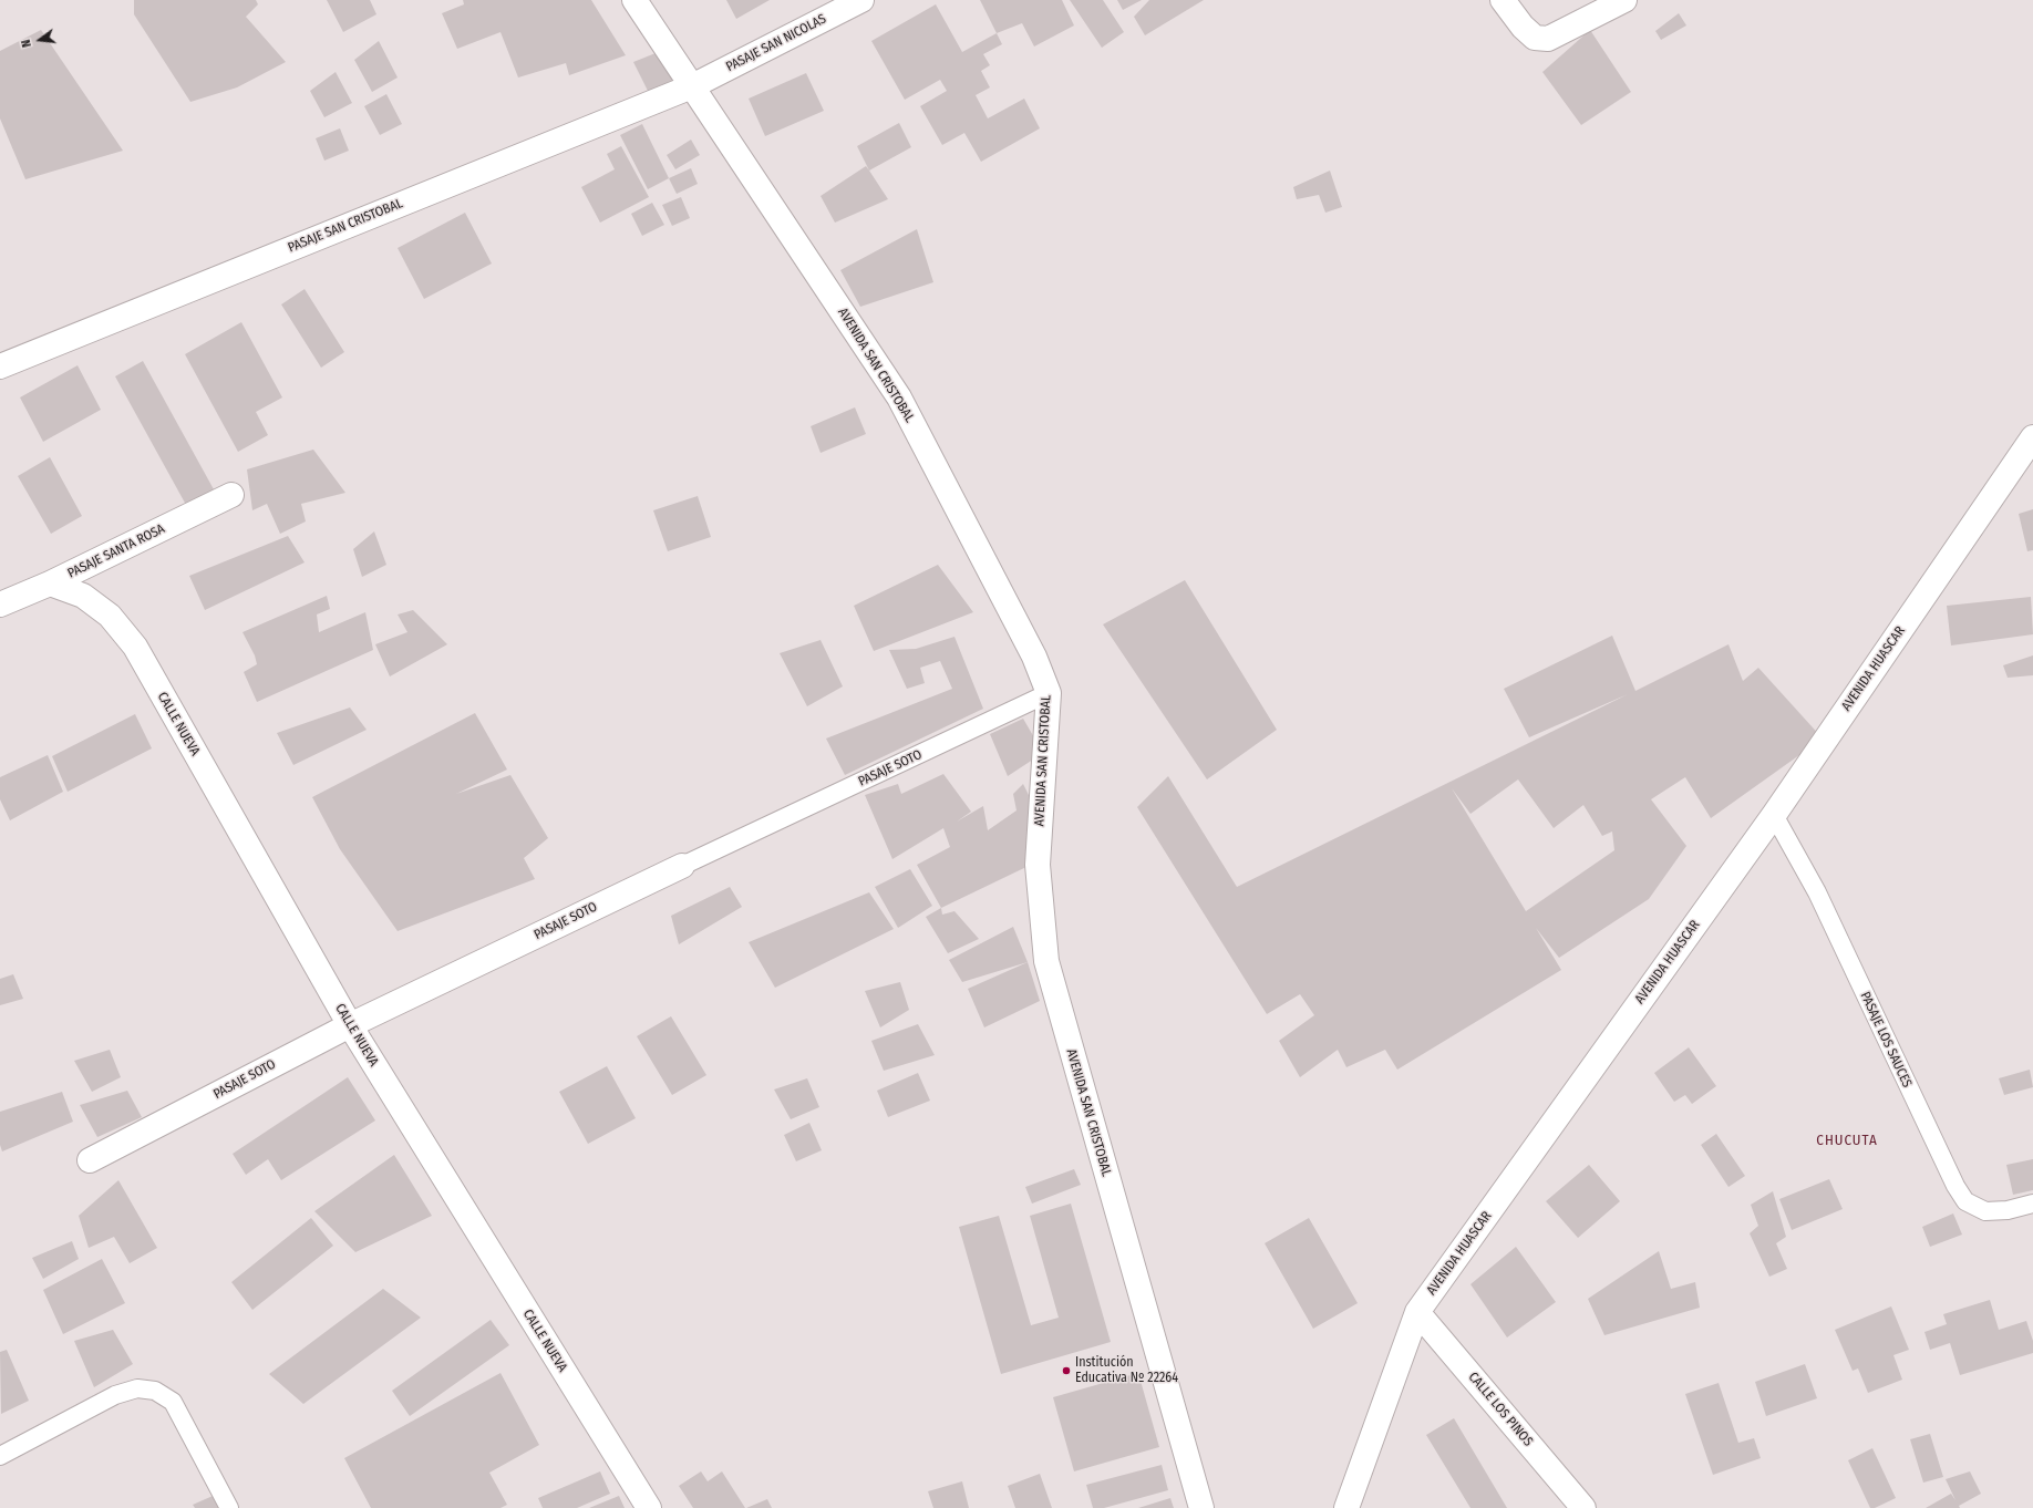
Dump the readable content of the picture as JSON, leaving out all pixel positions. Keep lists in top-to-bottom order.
{
  "streets": {
    "street": [
      "PASAJE SAN NICOLAS",
      "PASAJE SAN CRISTOBAL",
      "AVENIDA SAN CRISTOBAL",
      "PASAJE SANTA ROSA",
      "AVENIDA HUASCAR",
      "CALLE NUEVA",
      "PASAJE SOTO",
      "CALLE LOS PINOS"
    ],
    "lane": ["PASAJE LOS SAUCES"]
  },
  "crossings": [
    ["PASAJE SAN NICOLAS", "PASAJE SAN CRISTOBAL"],
    ["PASAJE SAN NICOLAS", "AVENIDA SAN CRISTOBAL"],
    ["PASAJE SAN CRISTOBAL", "AVENIDA SAN CRISTOBAL"],
    ["AVENIDA SAN CRISTOBAL", "PASAJE SOTO"],
    ["PASAJE SANTA ROSA", "CALLE NUEVA"],
    ["AVENIDA HUASCAR", "PASAJE LOS SAUCES"],
    ["AVENIDA HUASCAR", "CALLE LOS PINOS"],
    ["CALLE NUEVA", "PASAJE SOTO"]
  ],
  "districts": ["CHUCUTA"],
  "places": ["Institución Educativa Nº 22264"],
  "north": "left"
}
